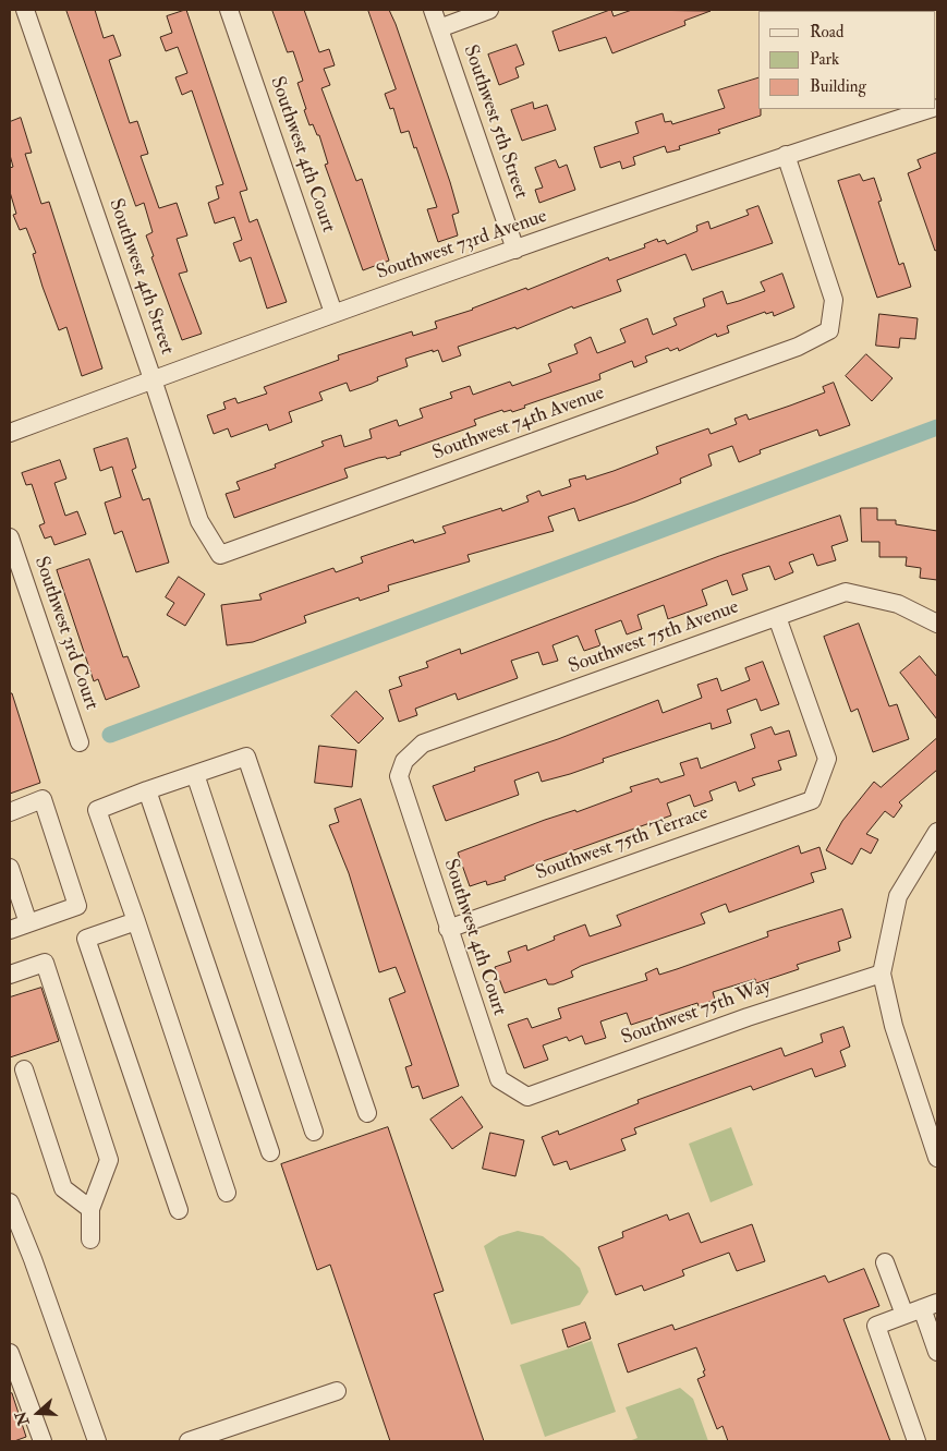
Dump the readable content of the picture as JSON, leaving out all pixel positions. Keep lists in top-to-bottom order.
{
  "streets": {
    "street": [
      "Southwest 5th Street",
      "Southwest 4th Court",
      "Southwest 73rd Avenue",
      "Southwest 4th Street",
      "Southwest 74th Avenue",
      "Southwest 3rd Court",
      "Southwest 75th Avenue",
      "Southwest 75th Terrace",
      "Southwest 75th Way"
    ]
  },
  "crossings": [
    ["Southwest 5th Street", "Southwest 73rd Avenue"],
    ["Southwest 4th Court", "Southwest 73rd Avenue"],
    ["Southwest 4th Court", "Southwest 75th Avenue"],
    ["Southwest 4th Court", "Southwest 75th Terrace"],
    ["Southwest 4th Court", "Southwest 75th Way"],
    ["Southwest 73rd Avenue", "Southwest 4th Street"],
    ["Southwest 73rd Avenue", "Southwest 74th Avenue"],
    ["Southwest 4th Street", "Southwest 74th Avenue"],
    ["Southwest 75th Avenue", "Southwest 75th Terrace"]
  ],
  "legend": ["Road", "Park", "Building"],
  "north": "left"
}
